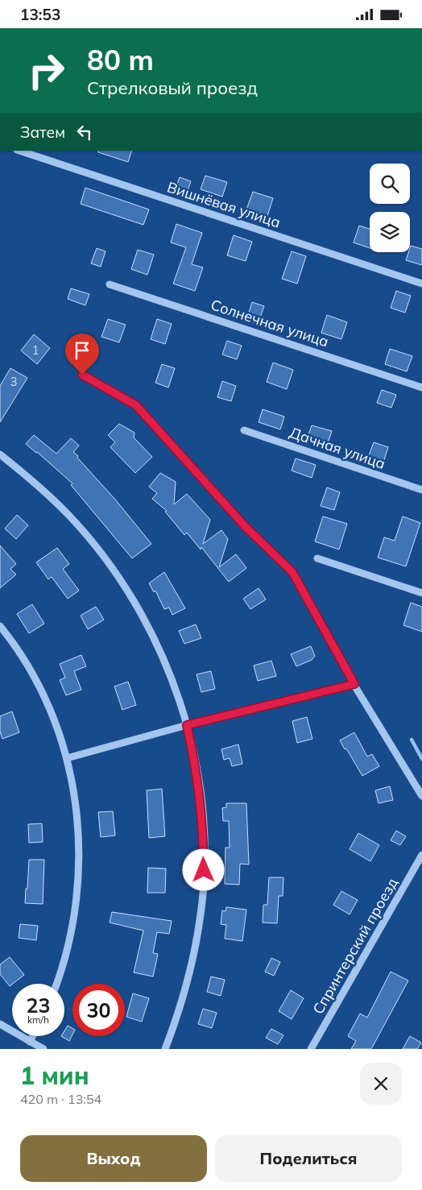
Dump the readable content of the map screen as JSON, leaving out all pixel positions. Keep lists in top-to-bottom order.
{
  "streets": {
    "street": [
      "Вишнёвая улица",
      "Солнечная улица",
      "Дачная улица",
      "Спринтерский проезд"
    ]
  },
  "house_numbers": ["1", "3"],
  "page": {
    "status": "13:53",
    "turn": ["80 m", "Стрелковый проезд"],
    "then": "Затем",
    "speed": "23 km/h",
    "limit": "30",
    "heading": ["1 мин", "420 m · 13:54"],
    "buttons": ["Выход", "Поделиться"]
  }
}
